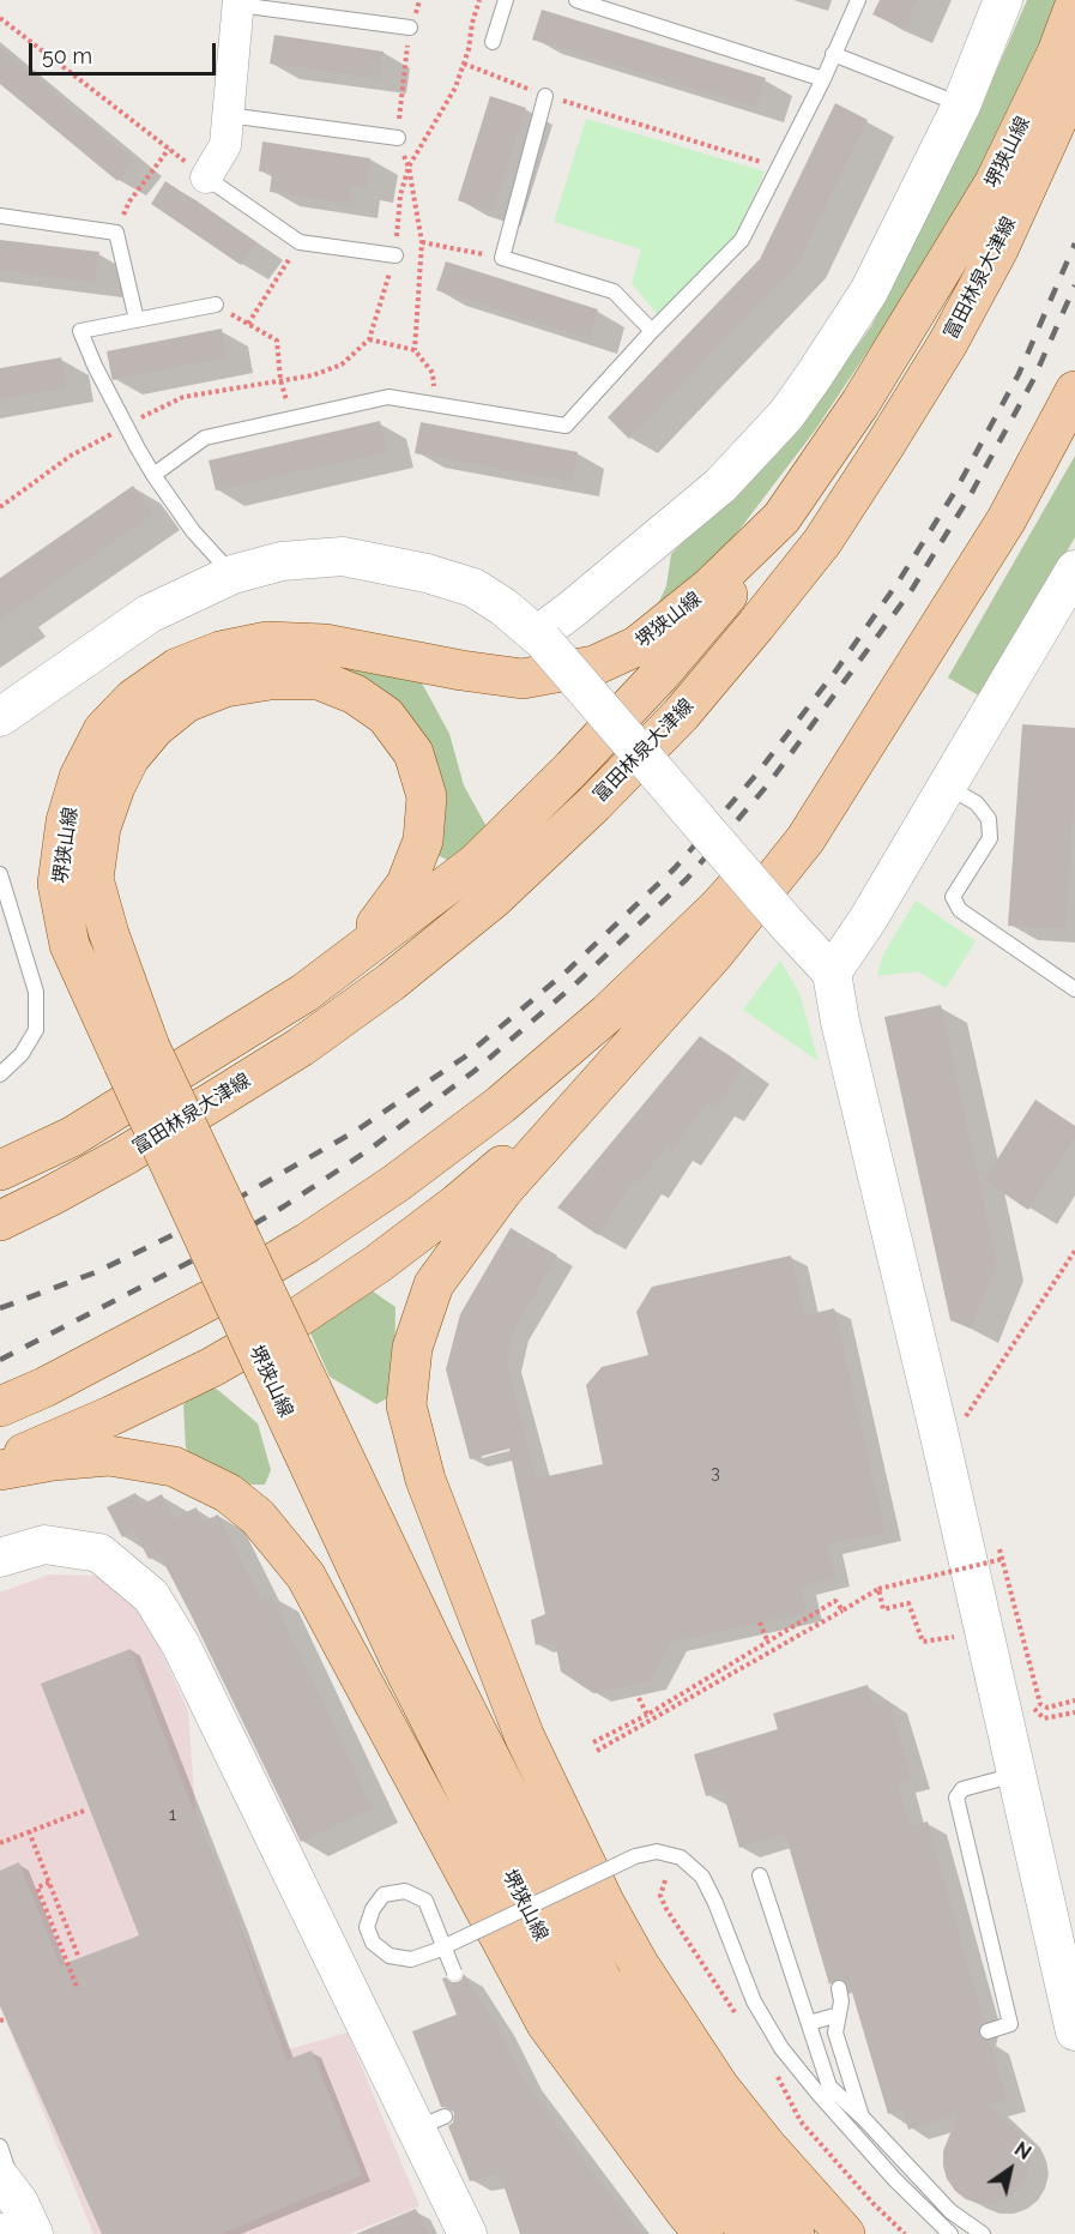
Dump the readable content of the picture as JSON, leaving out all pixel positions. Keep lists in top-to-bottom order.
{
  "streets": {
    "main road": ["堺狭山線", "富田林泉大津線"]
  },
  "house_numbers": ["3", "1"],
  "scale_bar": "50 m",
  "north": "top right"
}
